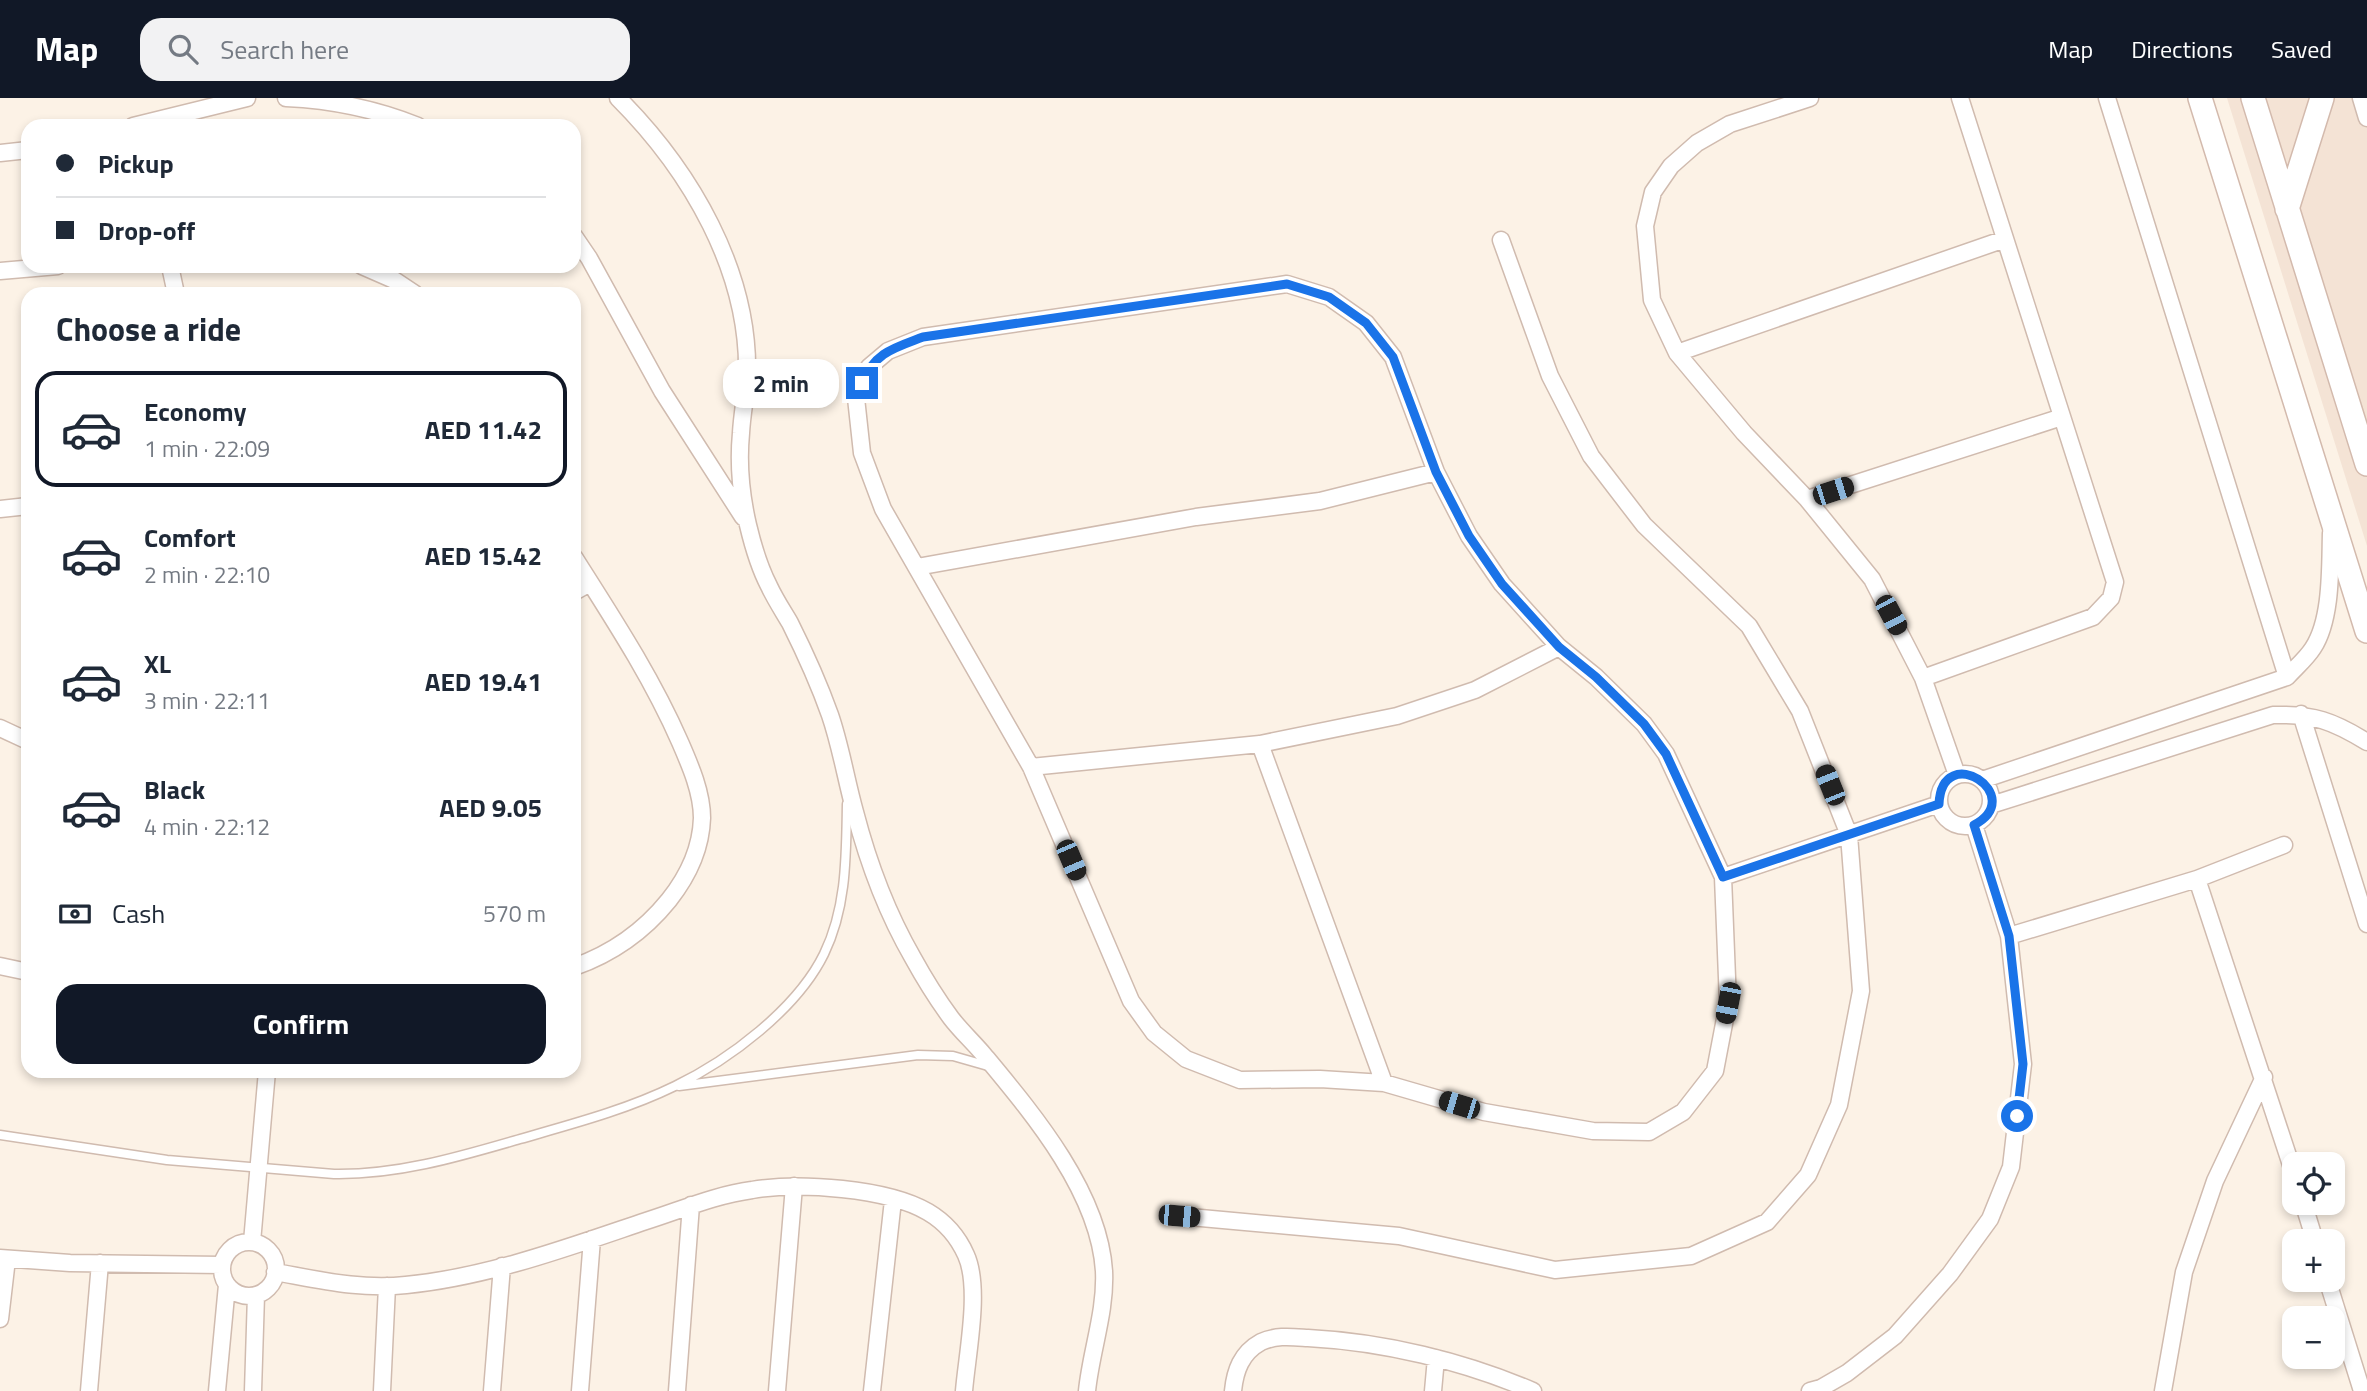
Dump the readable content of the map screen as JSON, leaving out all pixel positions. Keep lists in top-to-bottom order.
{
  "page": {
    "header": "Map",
    "search": "Search here",
    "nav": ["Map", "Directions", "Saved"],
    "banner": ["Pickup", "Drop-off"],
    "heading": "Choose a ride",
    "bubble": "2 min",
    "list": [
      {
        "name": "Economy",
        "note": "1 min · 22:09",
        "value": "AED 11.42"
      },
      {
        "name": "Comfort",
        "note": "2 min · 22:10",
        "value": "AED 15.42"
      },
      {
        "name": "XL",
        "note": "3 min · 22:11",
        "value": "AED 19.41"
      },
      {
        "name": "Black",
        "note": "4 min · 22:12",
        "value": "AED 9.05"
      }
    ],
    "pay": ["Cash", "570 m"],
    "buttons": "Confirm",
    "map_buttons": ["+", "−"]
  }
}
